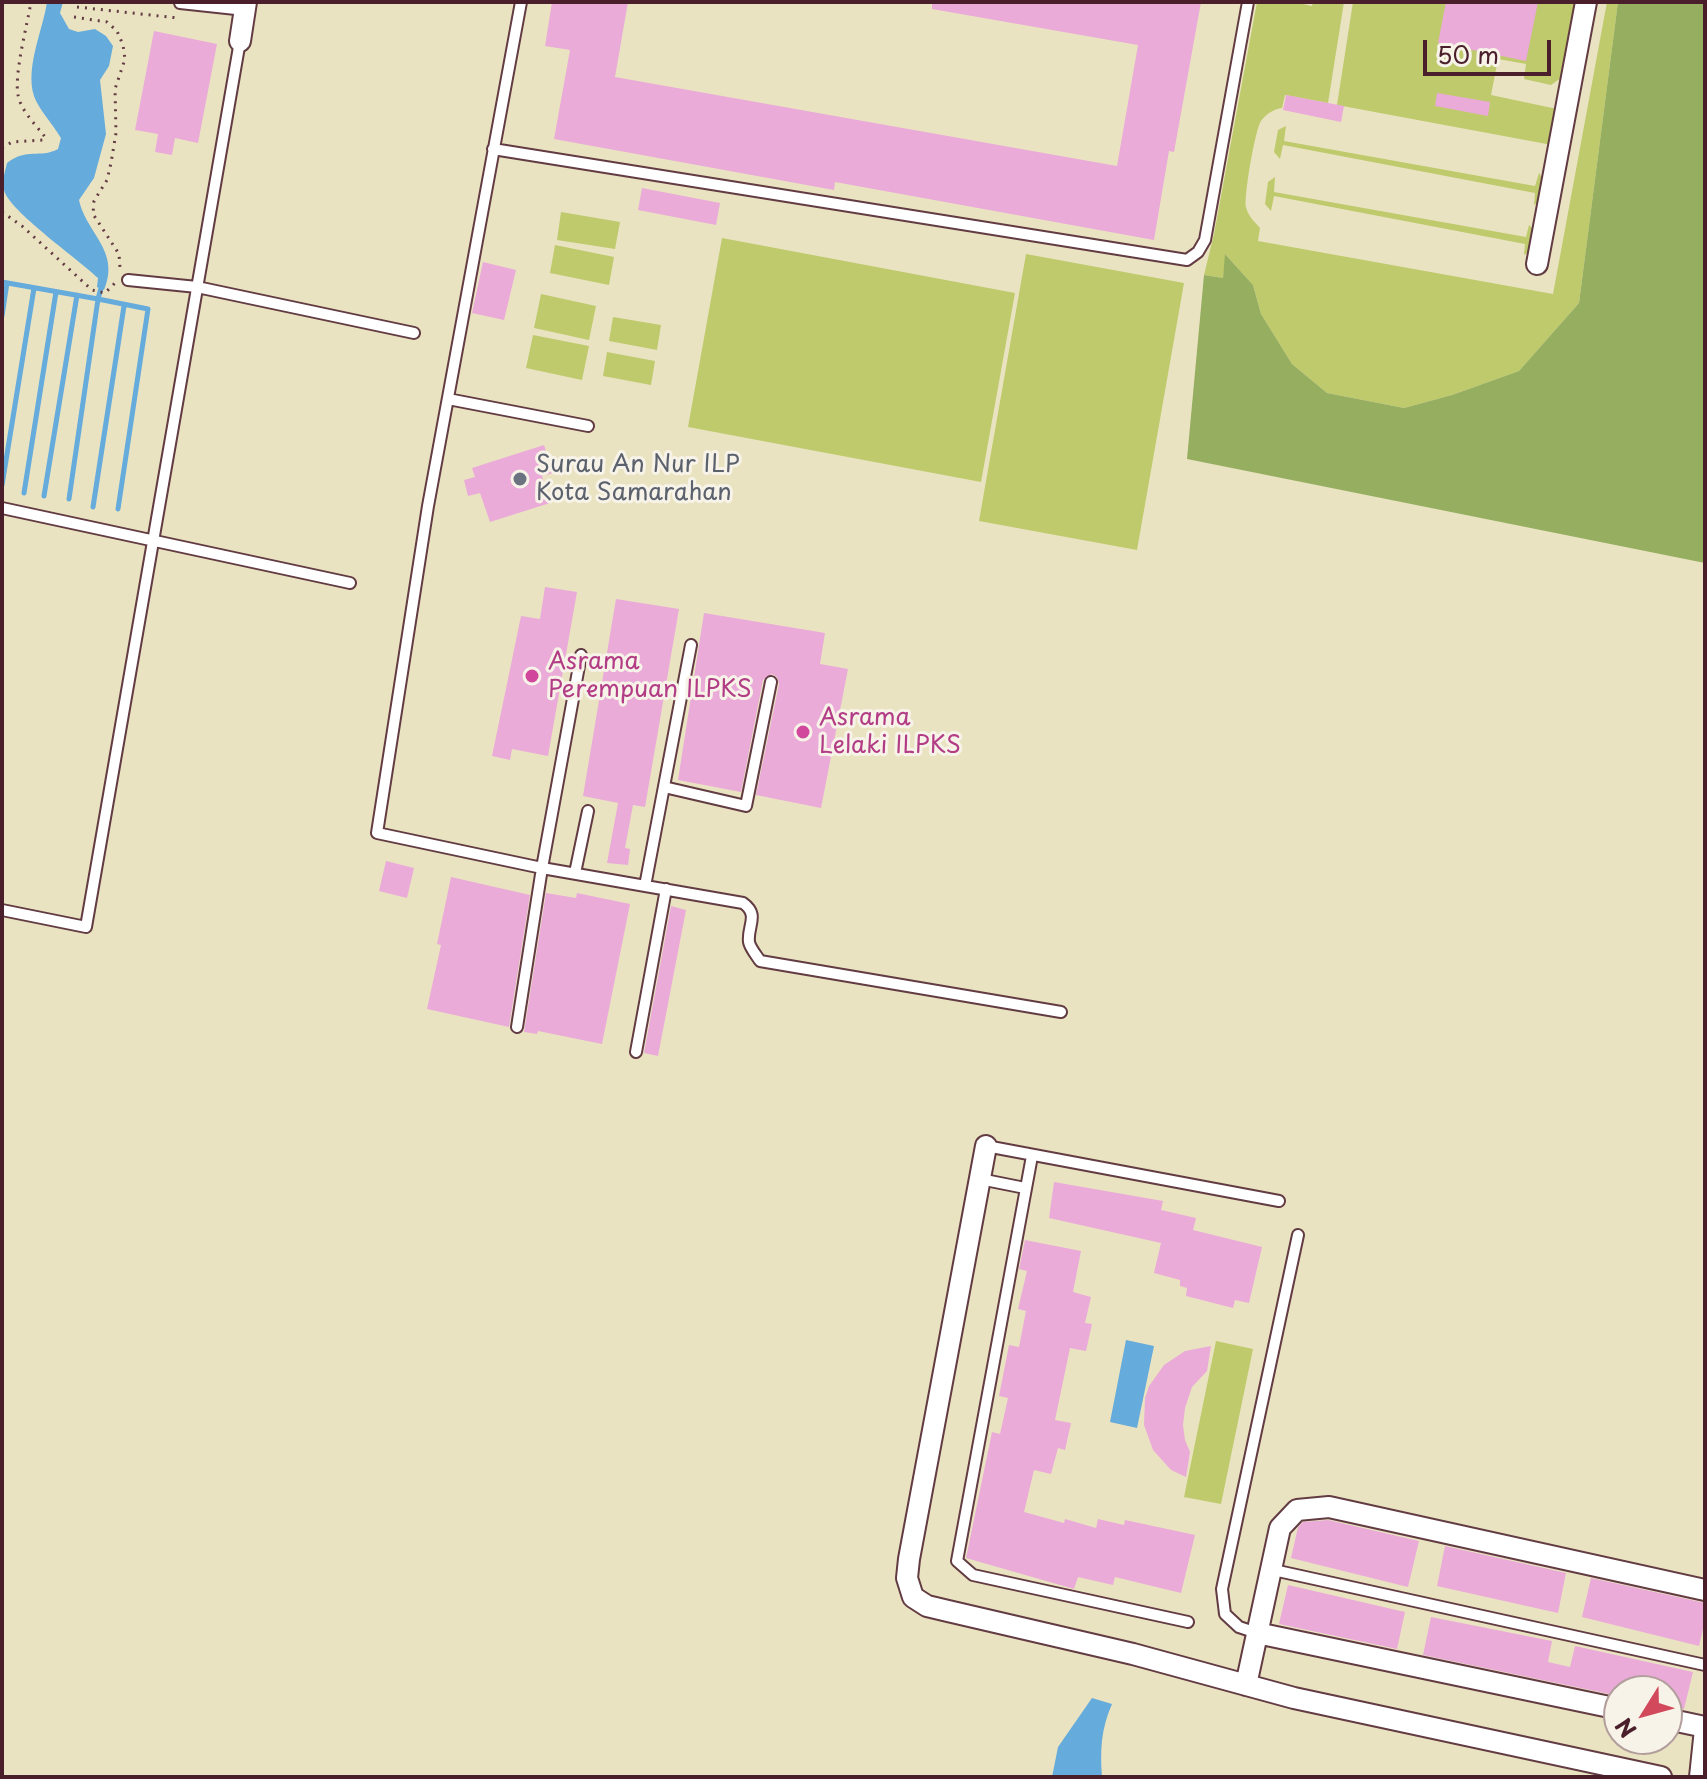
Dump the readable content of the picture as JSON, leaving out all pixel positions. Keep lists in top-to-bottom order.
{
  "places": ["Surau An Nur ILP Kota Samarahan", "Asrama Perempuan ILPKS", "Asrama Lelaki ILPKS"],
  "scale_bar": "50 m",
  "north": "bottom left"
}
